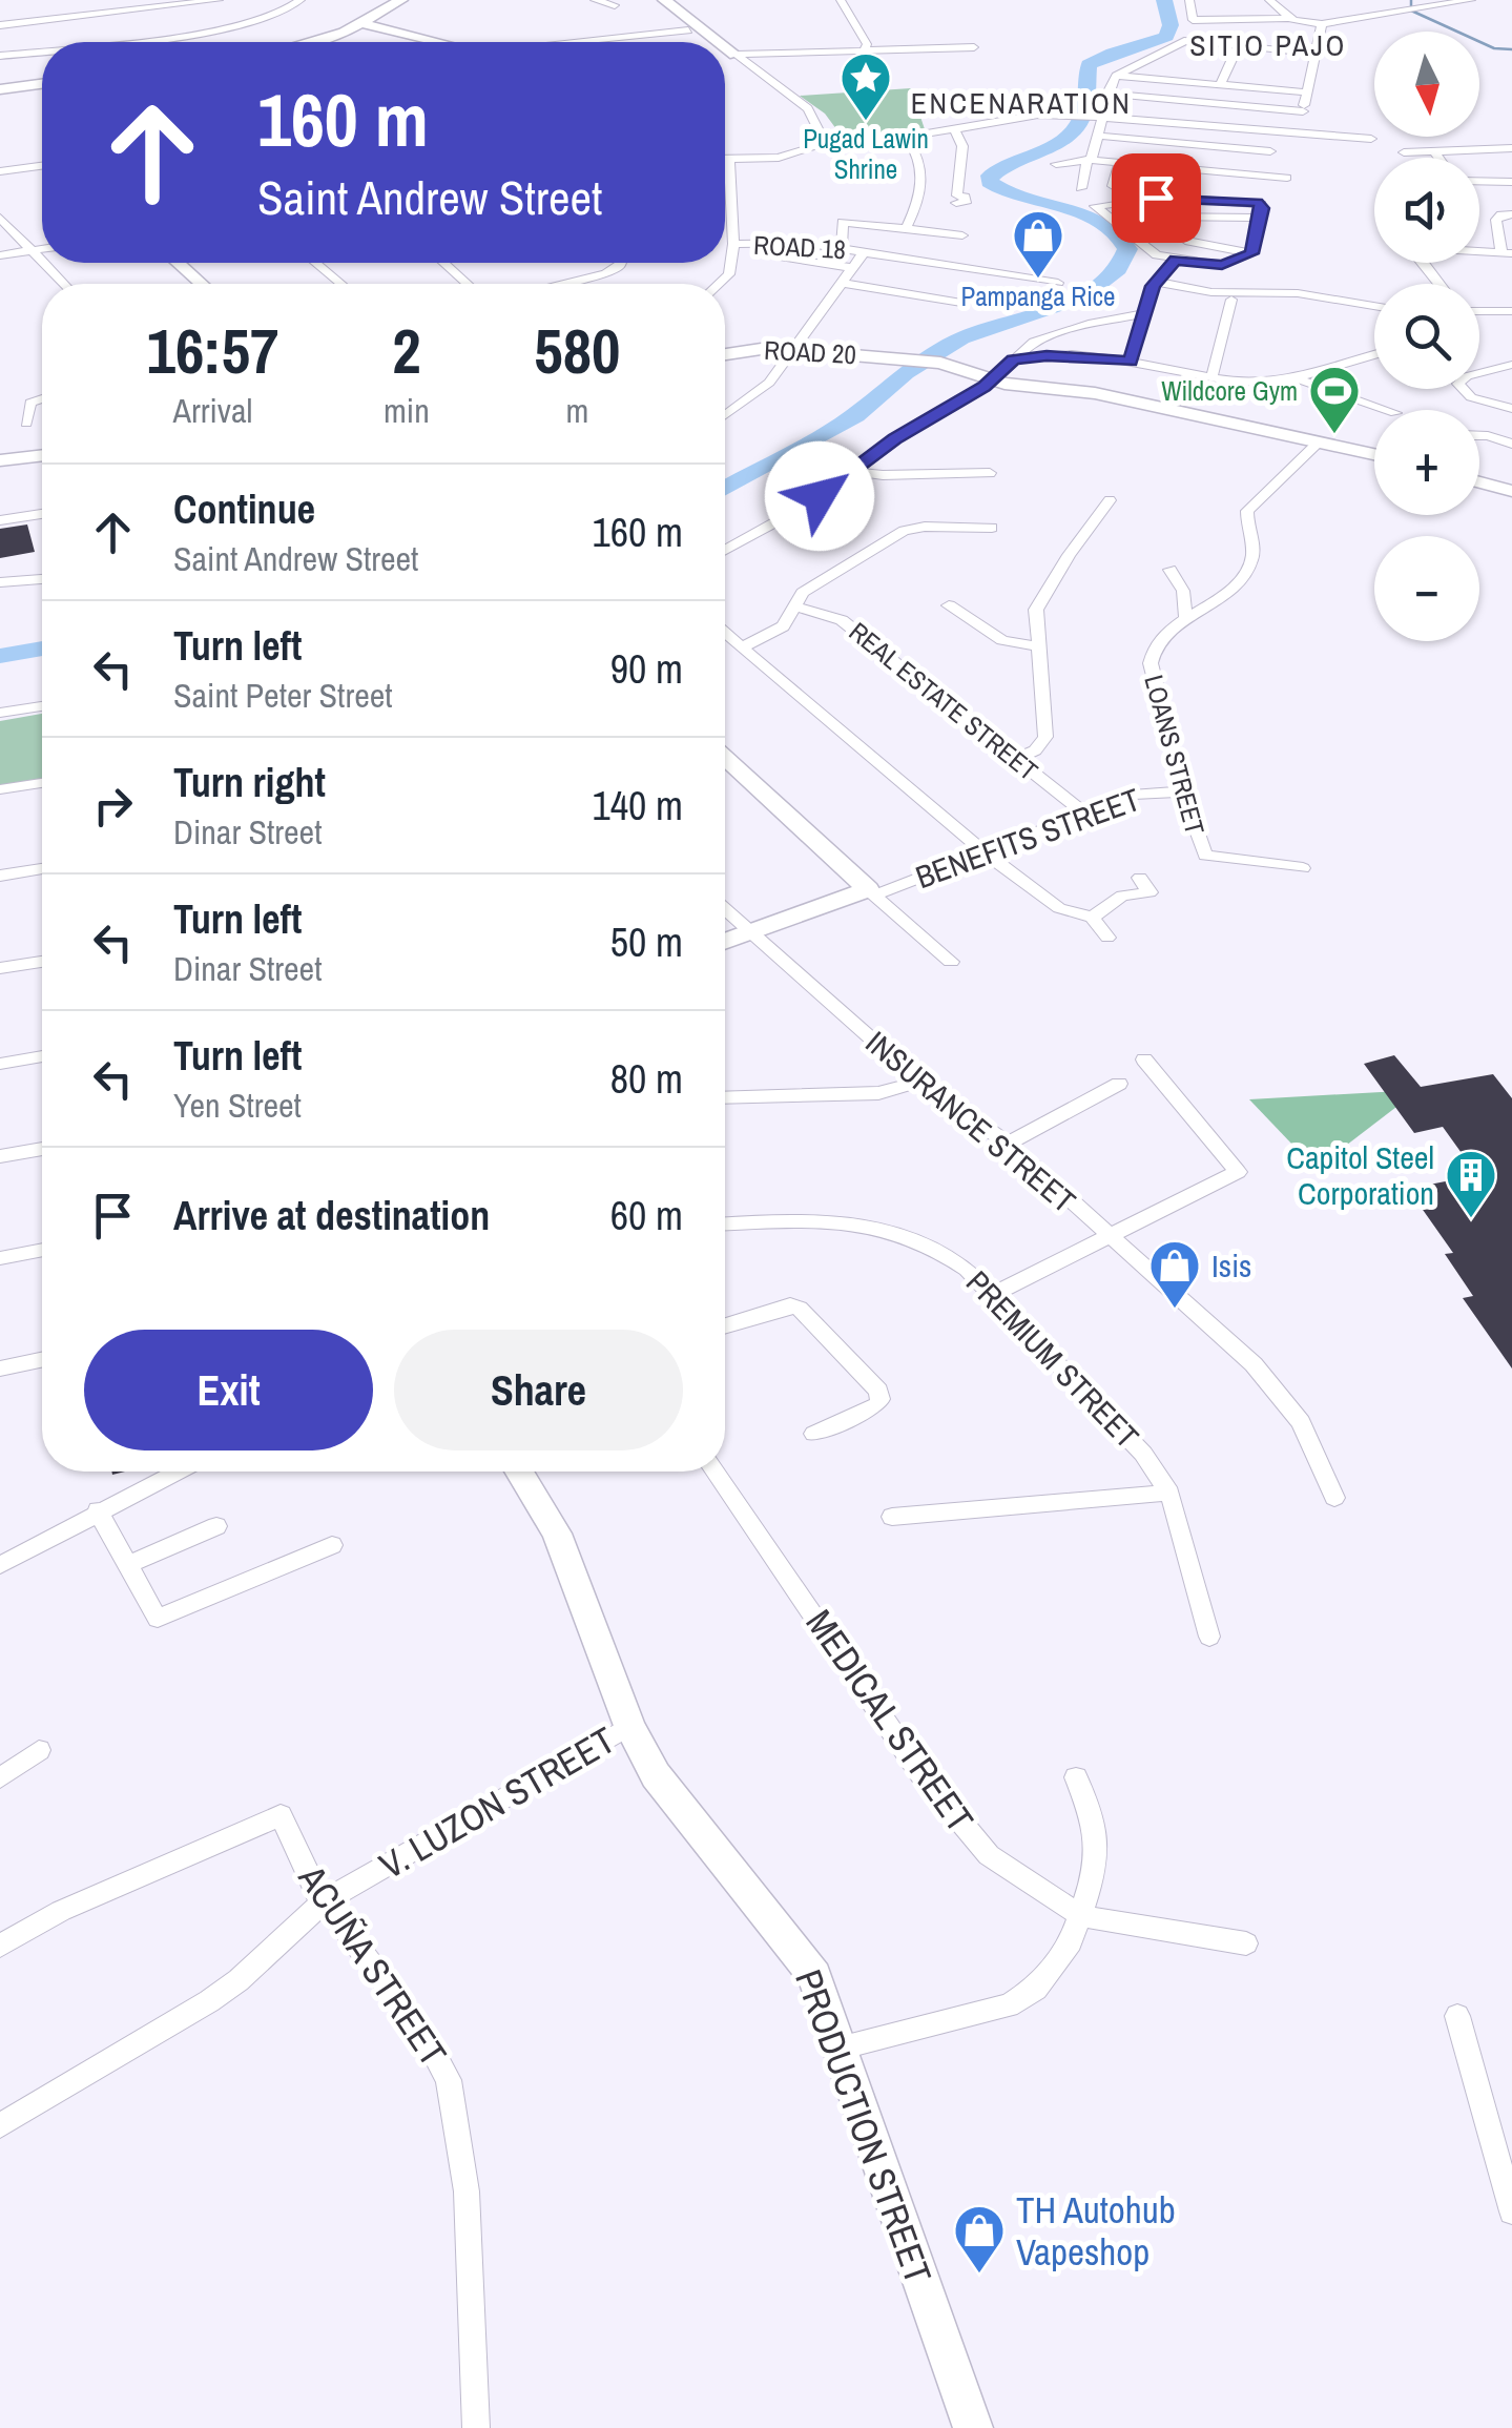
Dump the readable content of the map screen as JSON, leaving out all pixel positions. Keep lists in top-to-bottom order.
{
  "streets": {
    "street": [
      "ROAD 18",
      "ROAD 20",
      "REAL ESTATE STREET",
      "LOANS STREET",
      "BENEFITS STREET",
      "INSURANCE STREET",
      "PREMIUM STREET",
      "MEDICAL STREET",
      "V. LUZON STREET",
      "ACUÑA STREET",
      "PRODUCTION STREET"
    ]
  },
  "crossings": [
    ["ROAD 20", "LOANS STREET"],
    ["REAL ESTATE STREET", "BENEFITS STREET"],
    ["LOANS STREET", "BENEFITS STREET"],
    ["BENEFITS STREET", "INSURANCE STREET"],
    ["V. LUZON STREET", "ACUÑA STREET"],
    ["V. LUZON STREET", "PRODUCTION STREET"]
  ],
  "districts": ["SITIO PAJO", "ENCENARATION"],
  "places": {
    "place": ["Pugad Lawin Shrine"],
    "shop": ["Pampanga Rice", "Isis", "TH Autohub Vapeshop"],
    "sports": ["Wildcore Gym"],
    "building": ["Capitol Steel Corporation"]
  },
  "north": "bottom",
  "page": {
    "map_buttons": ["+", "−"],
    "turn": ["160 m", "Saint Andrew Street"],
    "eta": [
      "16:57",
      "Arrival",
      "2",
      "min",
      "580",
      "m"
    ],
    "list": [
      {
        "name": "Continue",
        "note": "Saint Andrew Street",
        "value": "160 m"
      },
      {
        "name": "Turn left",
        "note": "Saint Peter Street",
        "value": "90 m"
      },
      {
        "name": "Turn right",
        "note": "Dinar Street",
        "value": "140 m"
      },
      {
        "name": "Turn left",
        "note": "Dinar Street",
        "value": "50 m"
      },
      {
        "name": "Turn left",
        "note": "Yen Street",
        "value": "80 m"
      },
      {
        "name": "Arrive at destination",
        "value": "60 m"
      }
    ],
    "buttons": ["Exit", "Share"]
  }
}
